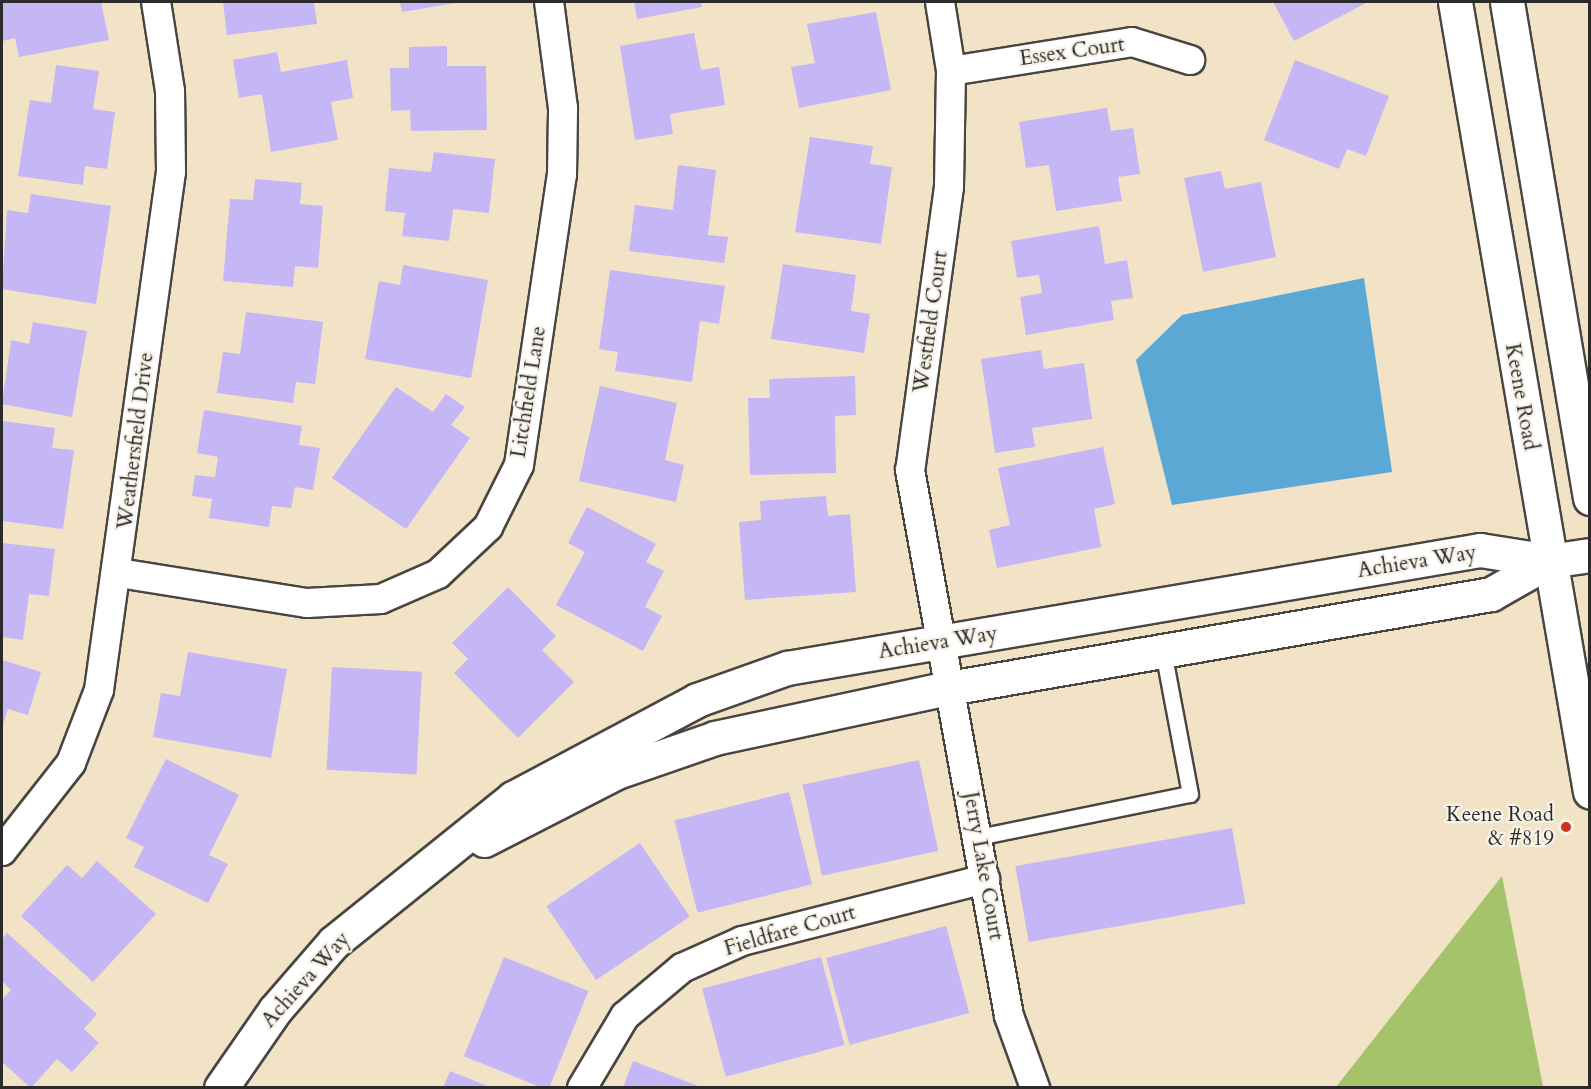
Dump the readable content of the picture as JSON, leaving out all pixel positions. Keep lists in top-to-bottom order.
{
  "streets": {
    "street": [
      "Essex Court",
      "Westfield Court",
      "Litchfield Lane",
      "Keene Road",
      "Weathersfield Drive",
      "Achieva Way",
      "Jerry Lake Court",
      "Fieldfare Court"
    ]
  },
  "crossings": [
    ["Essex Court", "Westfield Court"],
    ["Westfield Court", "Achieva Way"],
    ["Westfield Court", "Jerry Lake Court"],
    ["Litchfield Lane", "Weathersfield Drive"],
    ["Keene Road", "Achieva Way"],
    ["Achieva Way", "Jerry Lake Court"],
    ["Jerry Lake Court", "Fieldfare Court"]
  ],
  "places": ["Keene Road & #819"]
}
